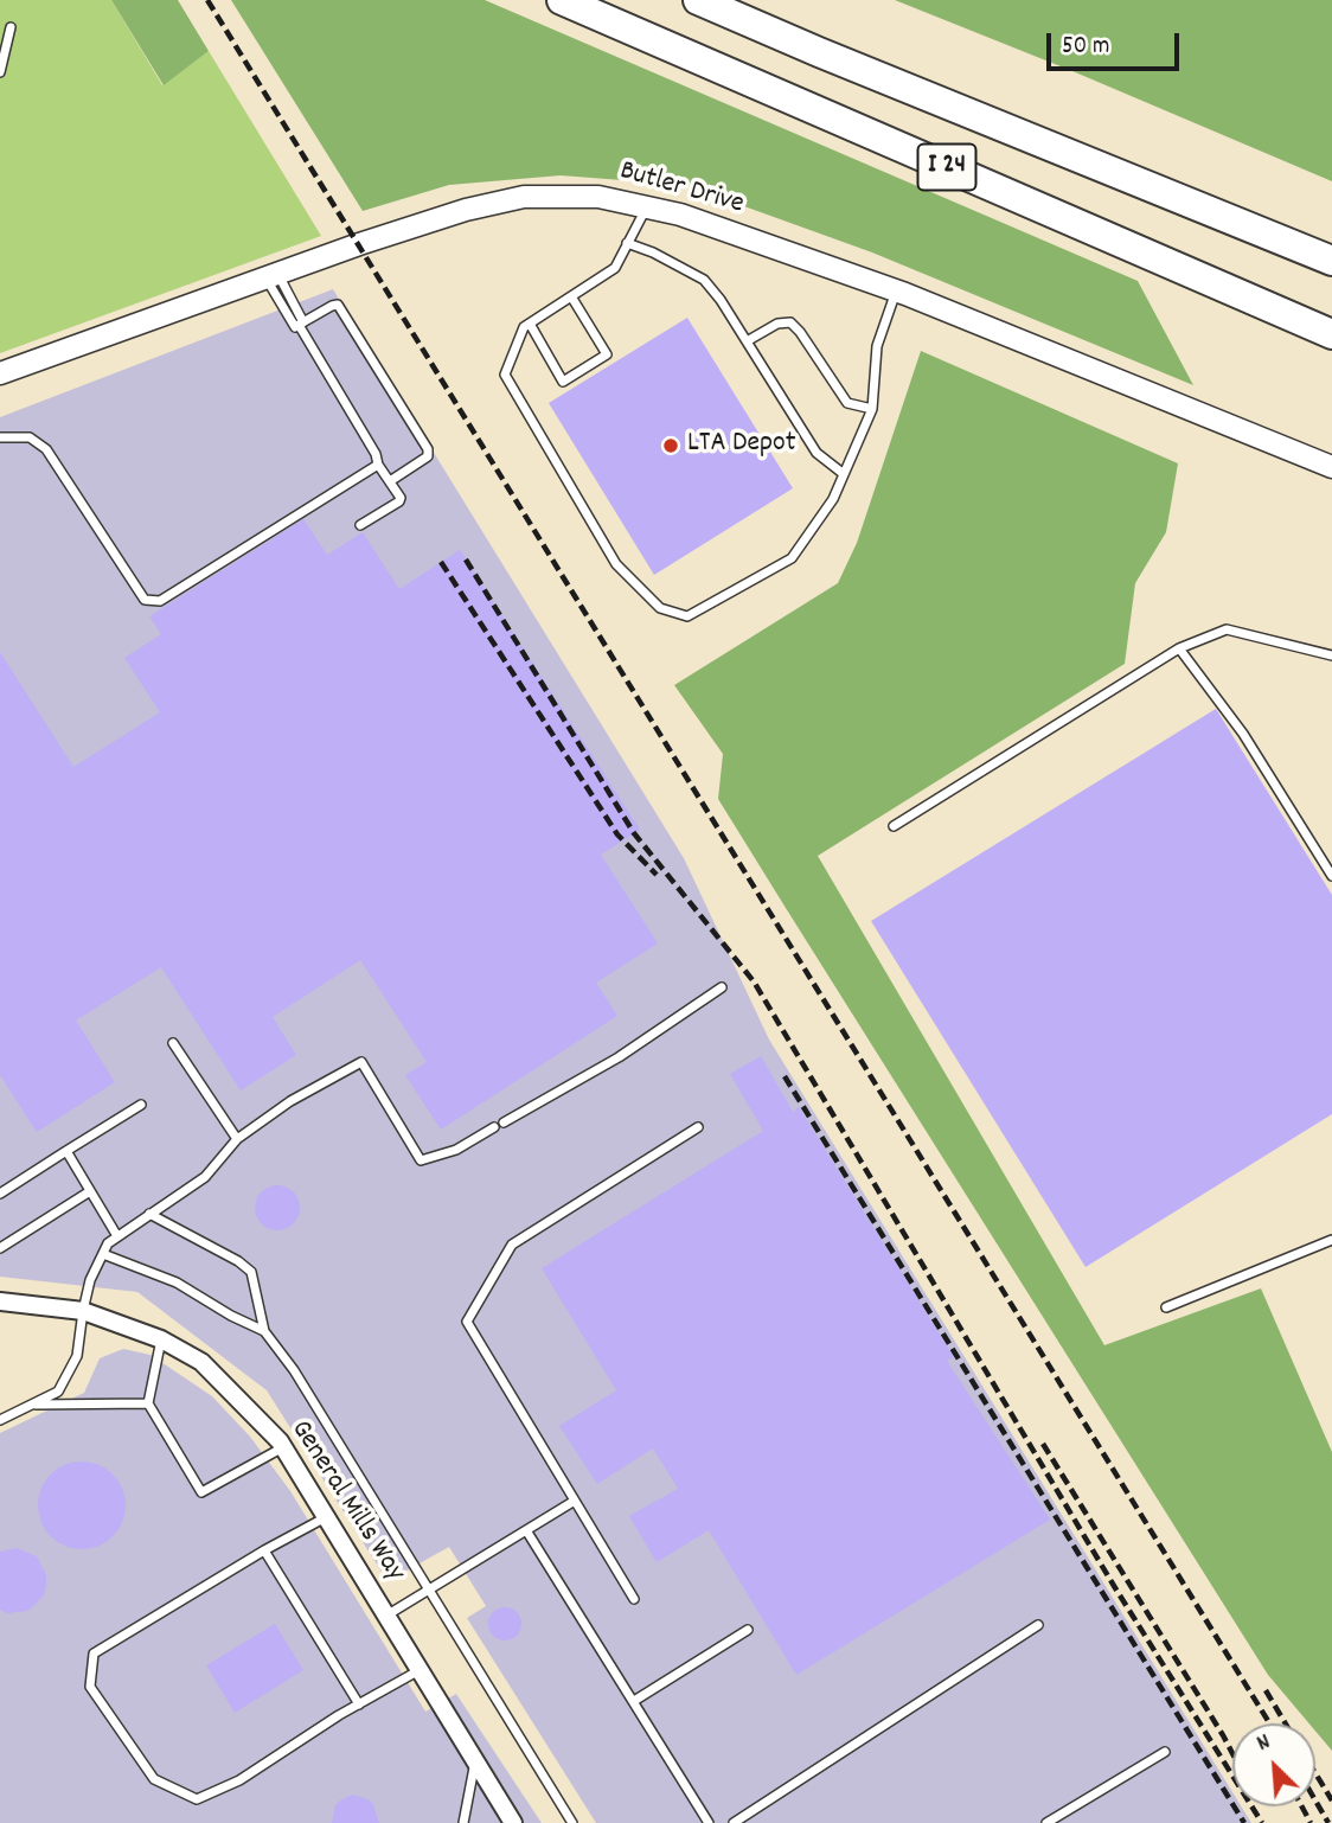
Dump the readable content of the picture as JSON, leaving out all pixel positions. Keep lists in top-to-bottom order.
{
  "streets": {
    "highway": ["I 24"],
    "street": ["Butler Drive", "General Mills Way"]
  },
  "places": ["LTA Depot"],
  "scale_bar": "50 m",
  "north": "top left"
}
